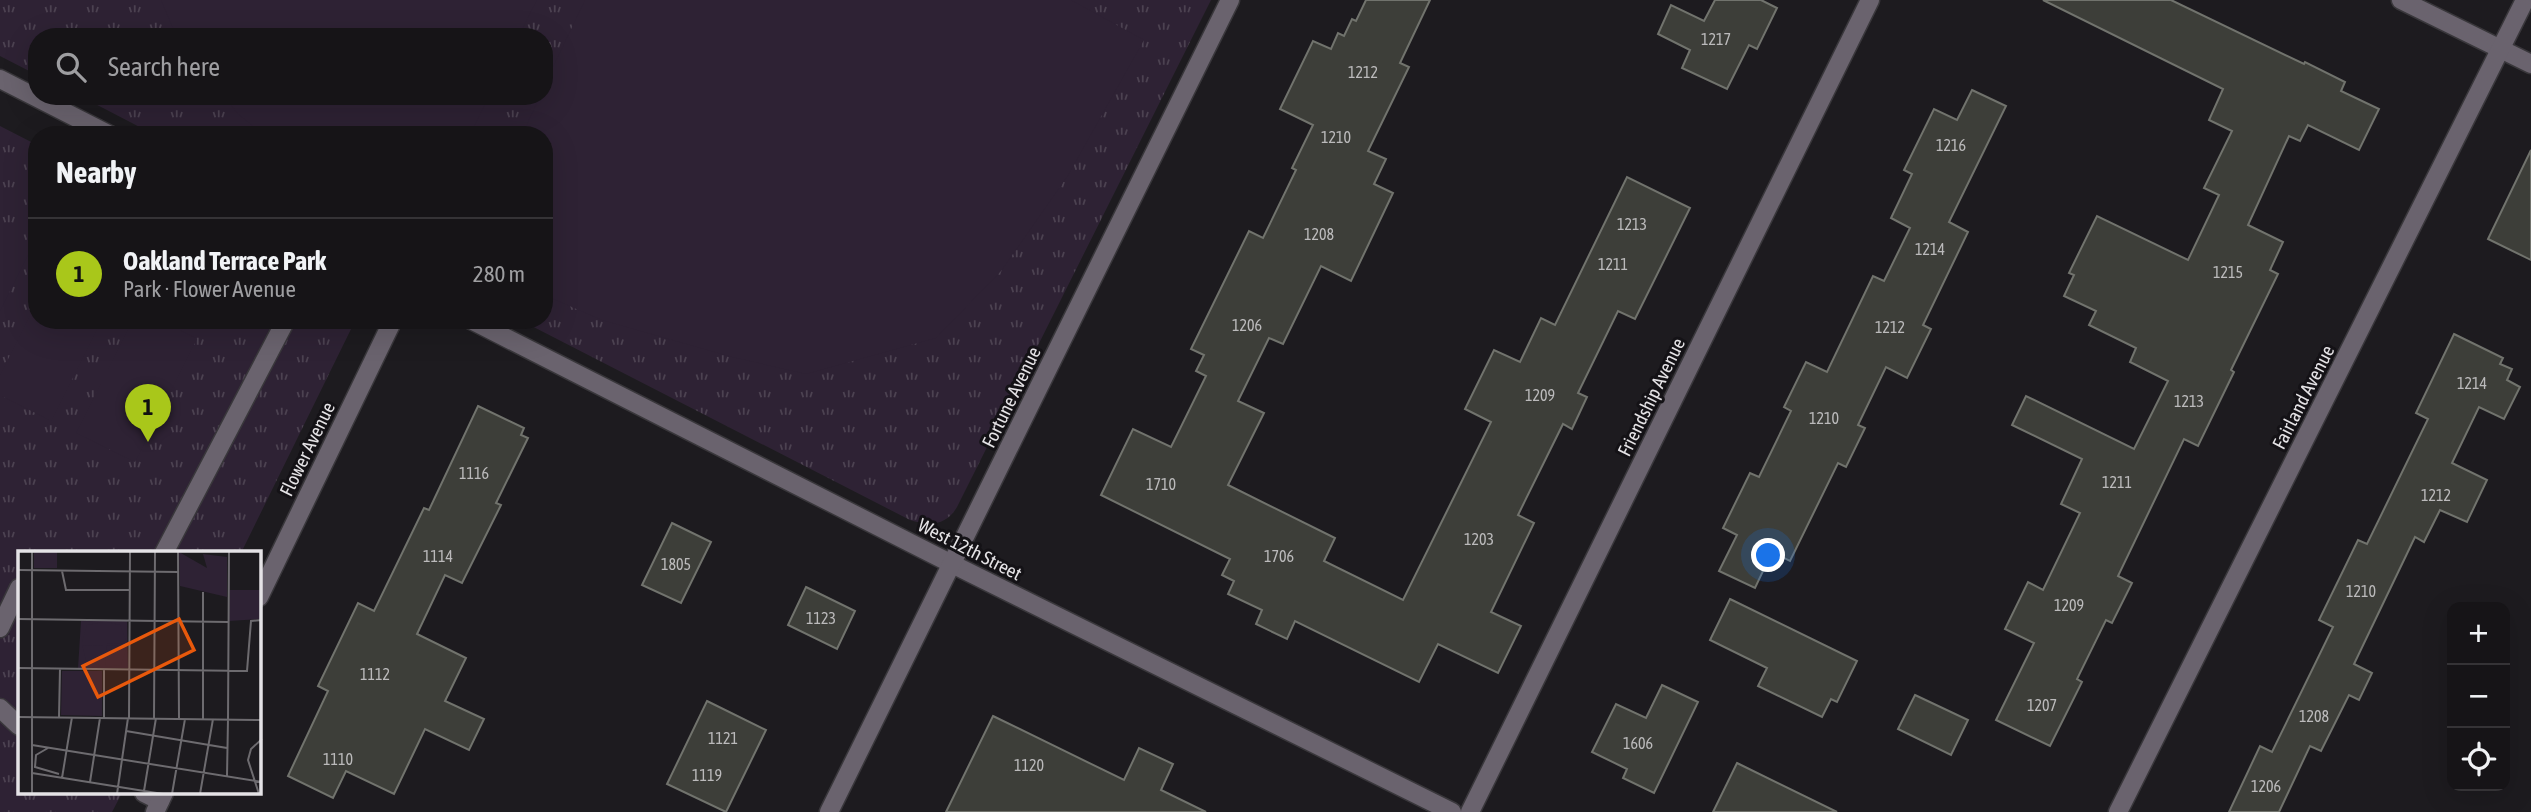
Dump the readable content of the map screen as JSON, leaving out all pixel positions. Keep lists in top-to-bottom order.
{
  "streets": {
    "street": [
      "Fortune Avenue",
      "Friendship Avenue",
      "Fairland Avenue",
      "Flower Avenue",
      "West 12th Street"
    ]
  },
  "crossings": [
    ["Fortune Avenue", "West 12th Street"]
  ],
  "house_numbers": [
    "1217",
    "1212",
    "1210",
    "1216",
    "1213",
    "1208",
    "1214",
    "1211",
    "1215",
    "1206",
    "1212",
    "1214",
    "1209",
    "1213",
    "1210",
    "1116",
    "1211",
    "1710",
    "1212",
    "1203",
    "1114",
    "1706",
    "1805",
    "1210",
    "1209",
    "1123",
    "1112",
    "1207",
    "1208",
    "1121",
    "1606",
    "1110",
    "1120",
    "1119",
    "1206"
  ],
  "page": {
    "search": "Search here",
    "heading": "Nearby",
    "list": [
      {
        "mark": "1",
        "name": "Oakland Terrace Park",
        "note": "Park · Flower Avenue",
        "value": "280 m"
      }
    ],
    "pins": "1",
    "map_buttons": ["+", "−"]
  }
}
